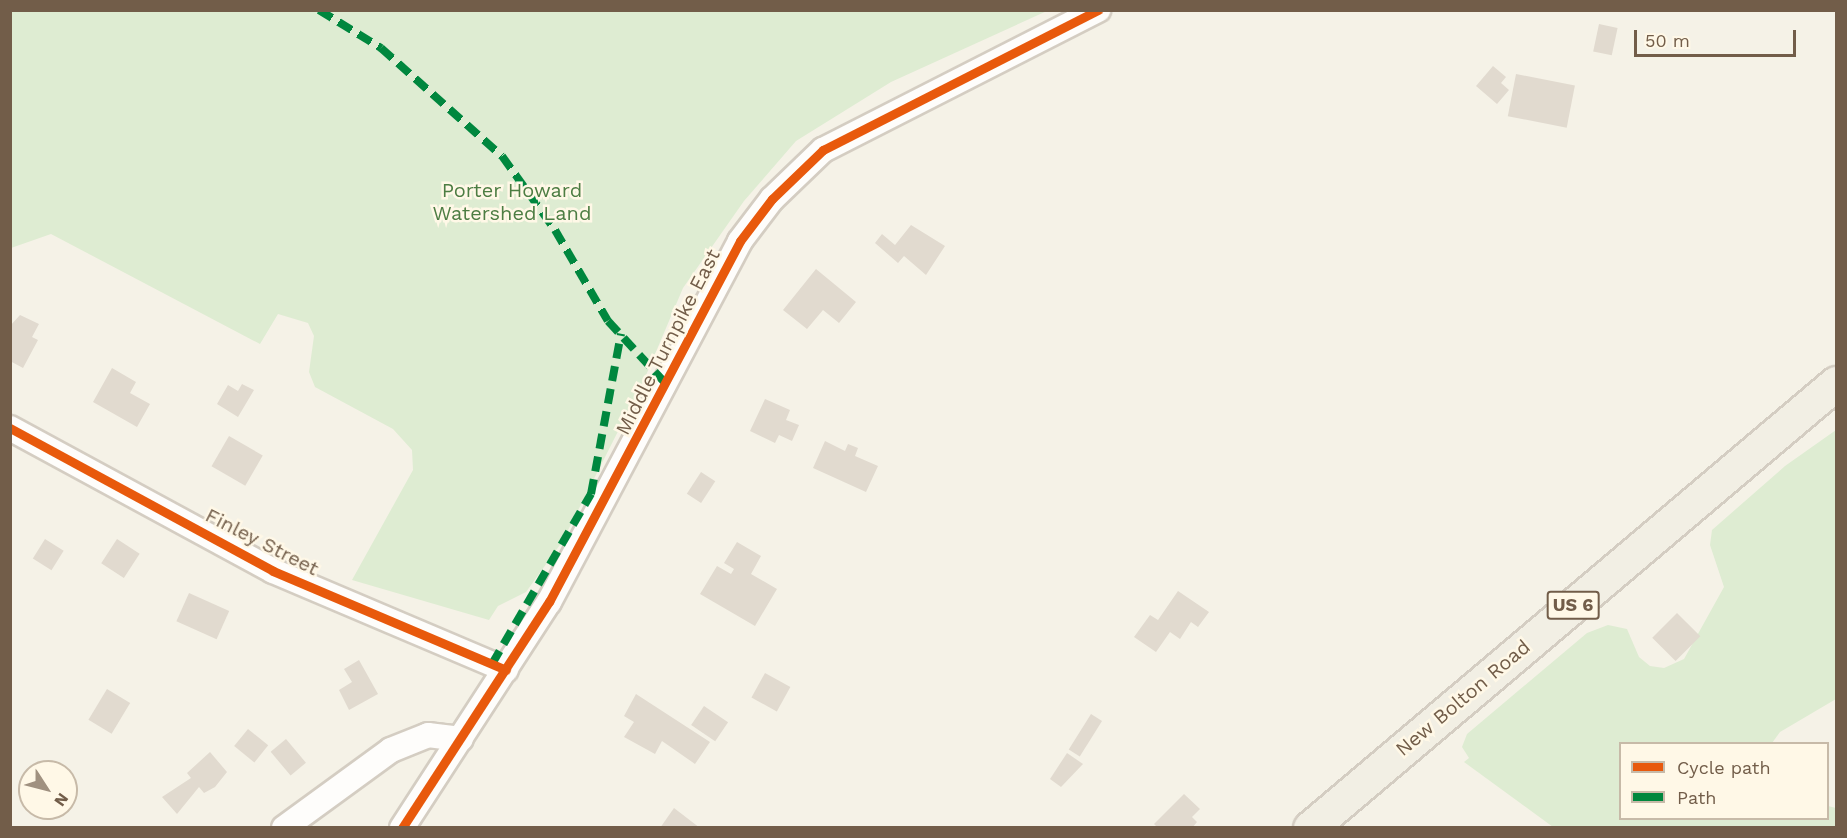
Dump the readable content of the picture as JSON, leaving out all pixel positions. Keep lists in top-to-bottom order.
{
  "streets": {
    "main road": ["US 6", "New Bolton Road"],
    "street": ["Middle Turnpike East", "Finley Street"]
  },
  "crossings": [
    ["Middle Turnpike East", "Finley Street"]
  ],
  "parks": ["Porter Howard Watershed Land"],
  "legend": ["Cycle path", "Path"],
  "scale_bar": "50 m",
  "north": "bottom right"
}
